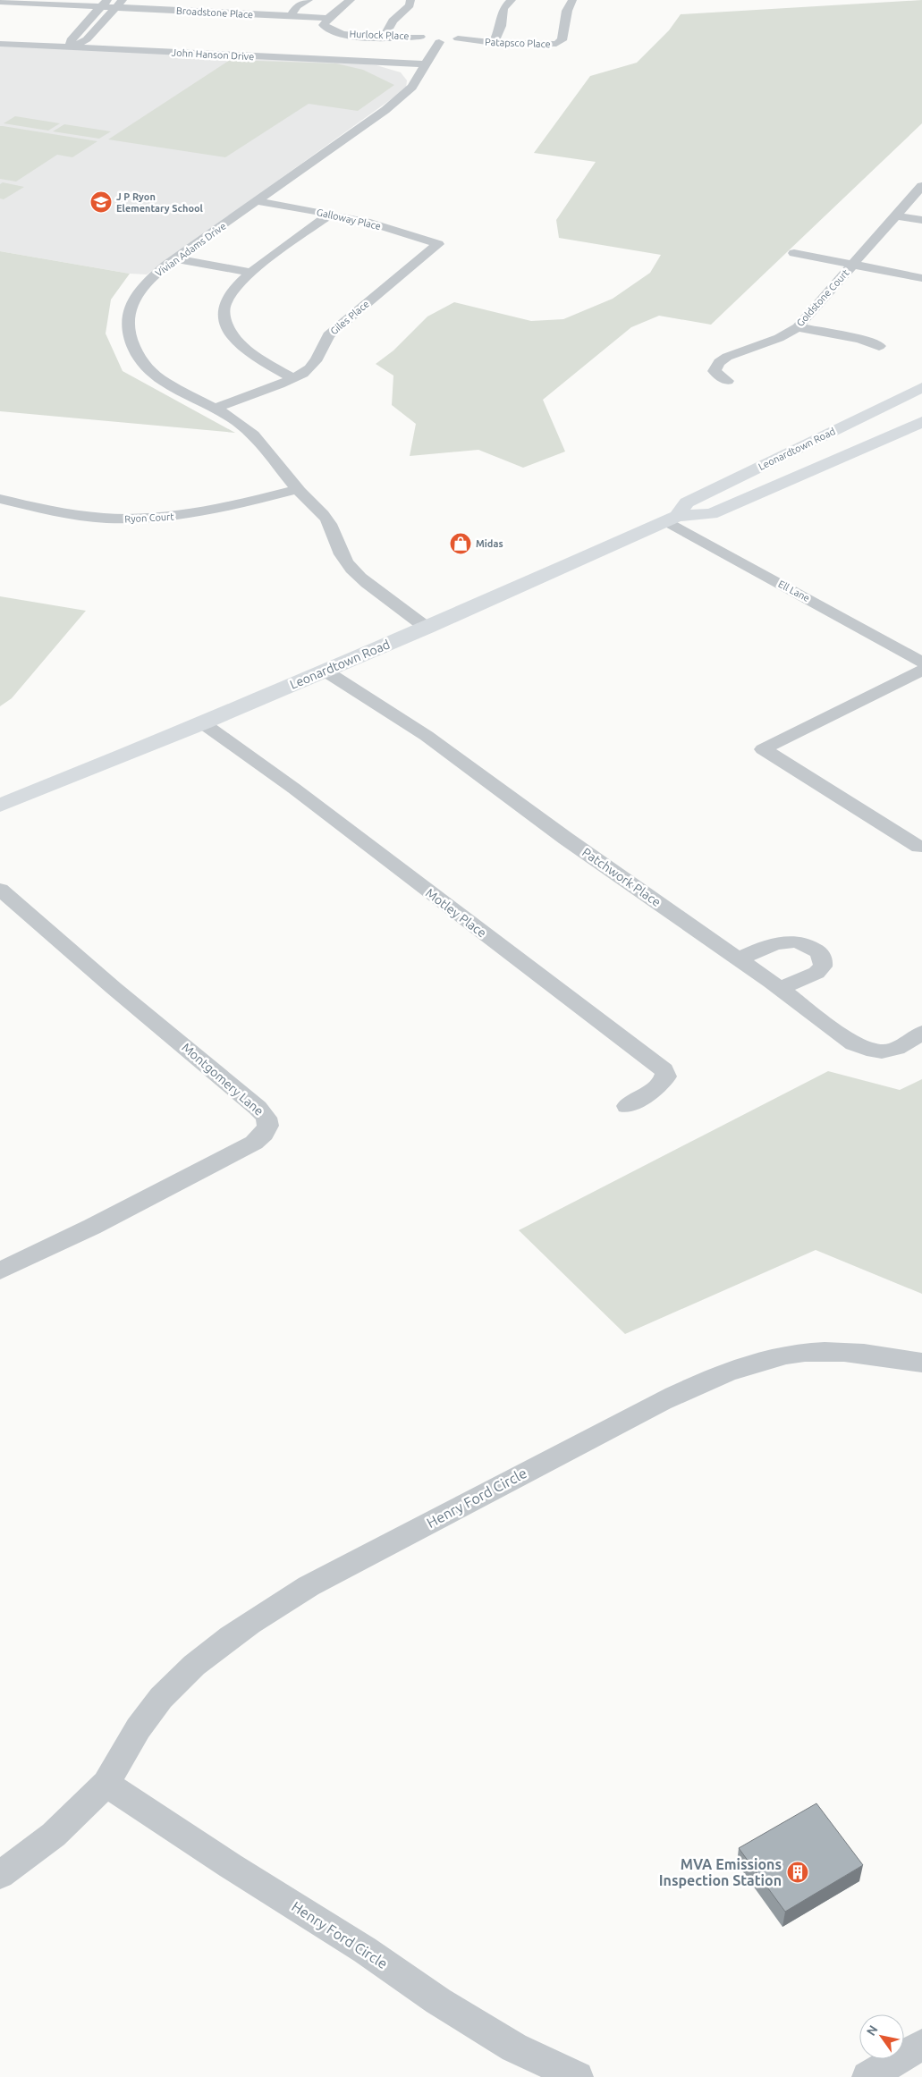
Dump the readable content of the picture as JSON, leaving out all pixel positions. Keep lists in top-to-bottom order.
{
  "streets": {
    "highway": ["Leonardtown Road"],
    "street": [
      "Broadstone Place",
      "Hurlock Place",
      "Patapsco Place",
      "John Hanson Drive",
      "Galloway Place",
      "Vivian Adams Drive",
      "Goldstone Court",
      "Giles Place",
      "Ryon Court",
      "Ell Lane",
      "Patchwork Place",
      "Motley Place",
      "Montgomery Lane",
      "Henry Ford Circle"
    ]
  },
  "crossings": [
    ["Broadstone Place", "Hurlock Place"],
    ["Hurlock Place", "Patapsco Place"],
    ["Hurlock Place", "Vivian Adams Drive"],
    ["Patapsco Place", "Vivian Adams Drive"],
    ["John Hanson Drive", "Vivian Adams Drive"],
    ["Galloway Place", "Vivian Adams Drive"],
    ["Galloway Place", "Giles Place"],
    ["Vivian Adams Drive", "Giles Place"],
    ["Vivian Adams Drive", "Leonardtown Road"],
    ["Vivian Adams Drive", "Ryon Court"],
    ["Leonardtown Road", "Ell Lane"],
    ["Leonardtown Road", "Patchwork Place"],
    ["Leonardtown Road", "Motley Place"]
  ],
  "places": {
    "school or university": ["J P Ryon Elementary School"],
    "shop": ["Midas"],
    "building": ["MVA Emissions Inspection Station"]
  },
  "north": "top left"
}
